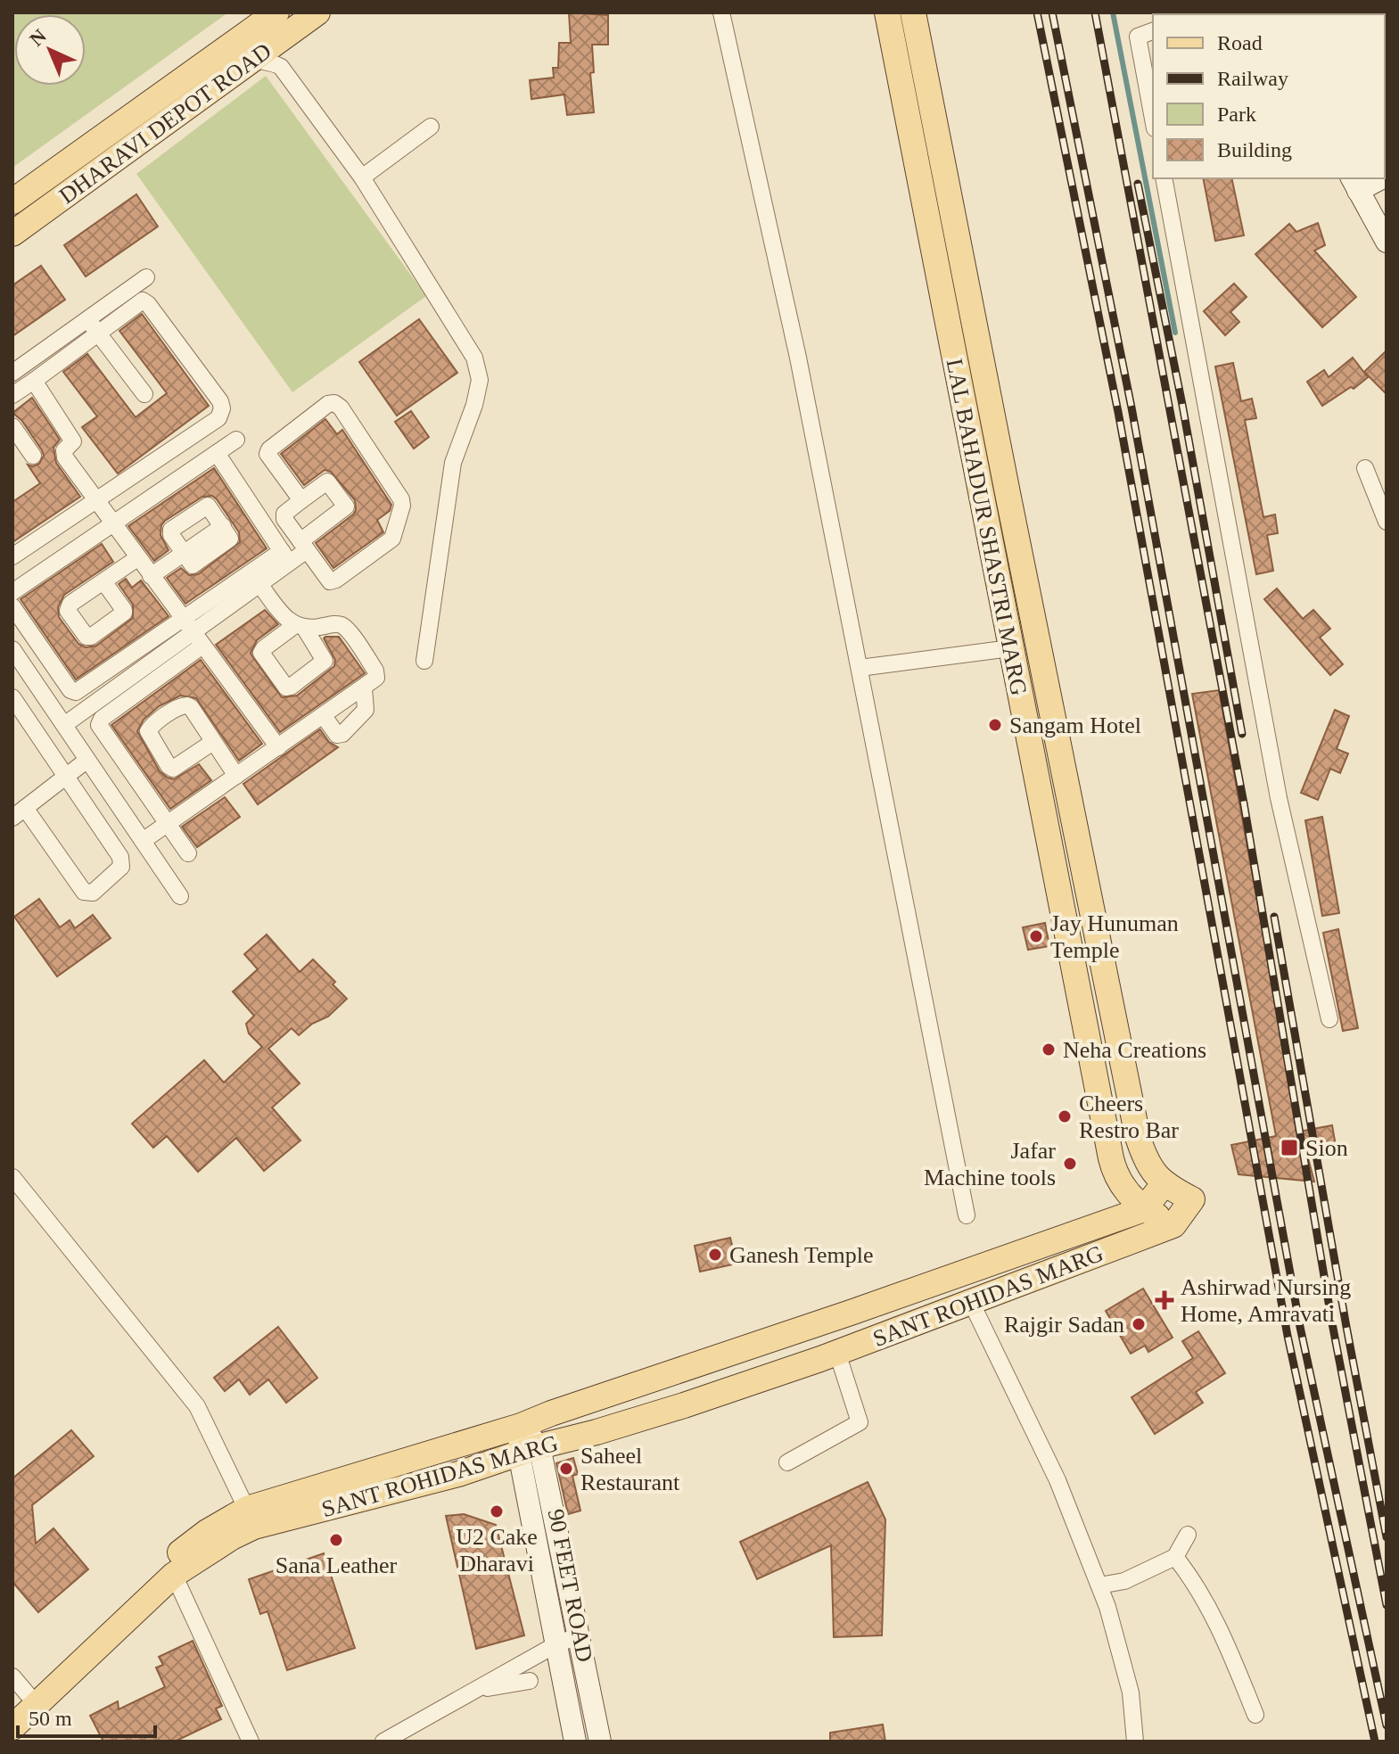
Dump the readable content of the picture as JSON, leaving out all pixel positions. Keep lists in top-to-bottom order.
{
  "streets": {
    "main road": [
      "DHARAVI DEPOT ROAD",
      "LAL BAHADUR SHASTRI MARG",
      "SANT ROHIDAS MARG",
      "90 FEET ROAD"
    ]
  },
  "crossings": [
    ["LAL BAHADUR SHASTRI MARG", "SANT ROHIDAS MARG"],
    ["SANT ROHIDAS MARG", "90 FEET ROAD"]
  ],
  "places": {
    "other": [
      "Sangam Hotel",
      "Jay Hunuman Temple",
      "Neha Creations",
      "Cheers Restro Bar",
      "Jafar Machine tools",
      "Ganesh Temple",
      "Rajgir Sadan",
      "Saheel Restaurant",
      "U2 Cake Dharavi",
      "Sana Leather"
    ],
    "transit": ["Sion"],
    "health": ["Ashirwad Nursing Home, Amravati"]
  },
  "legend": [
    "Road",
    "Railway",
    "Park",
    "Building"
  ],
  "scale_bar": "50 m",
  "north": "top left"
}
